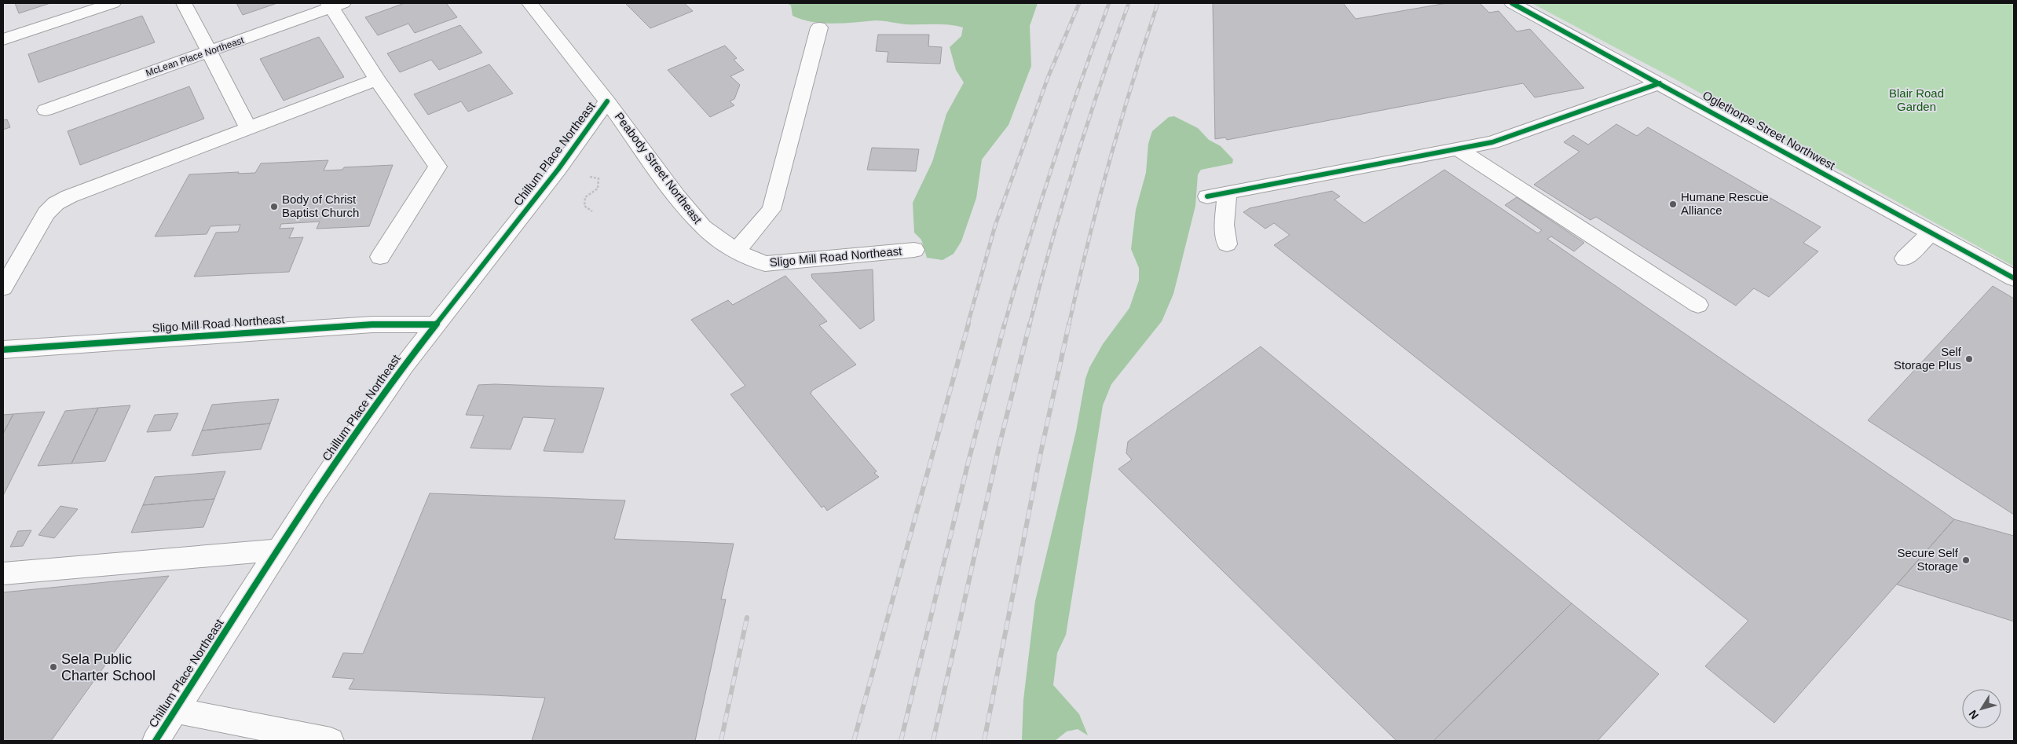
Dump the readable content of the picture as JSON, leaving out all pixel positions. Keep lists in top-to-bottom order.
{
  "streets": {
    "street": [
      "McLean Place Northeast",
      "Oglethorpe Street Northwest",
      "Chillum Place Northeast",
      "Peabody Street Northeast",
      "Sligo Mill Road Northeast"
    ]
  },
  "crossings": [
    ["Chillum Place Northeast", "Peabody Street Northeast"],
    ["Chillum Place Northeast", "Sligo Mill Road Northeast"],
    ["Peabody Street Northeast", "Sligo Mill Road Northeast"]
  ],
  "parks": ["Blair Road Garden"],
  "places": [
    "Humane Rescue Alliance",
    "Body of Christ Baptist Church",
    "Self Storage Plus",
    "Secure Self Storage",
    "Sela Public Charter School"
  ],
  "north": "bottom left"
}
